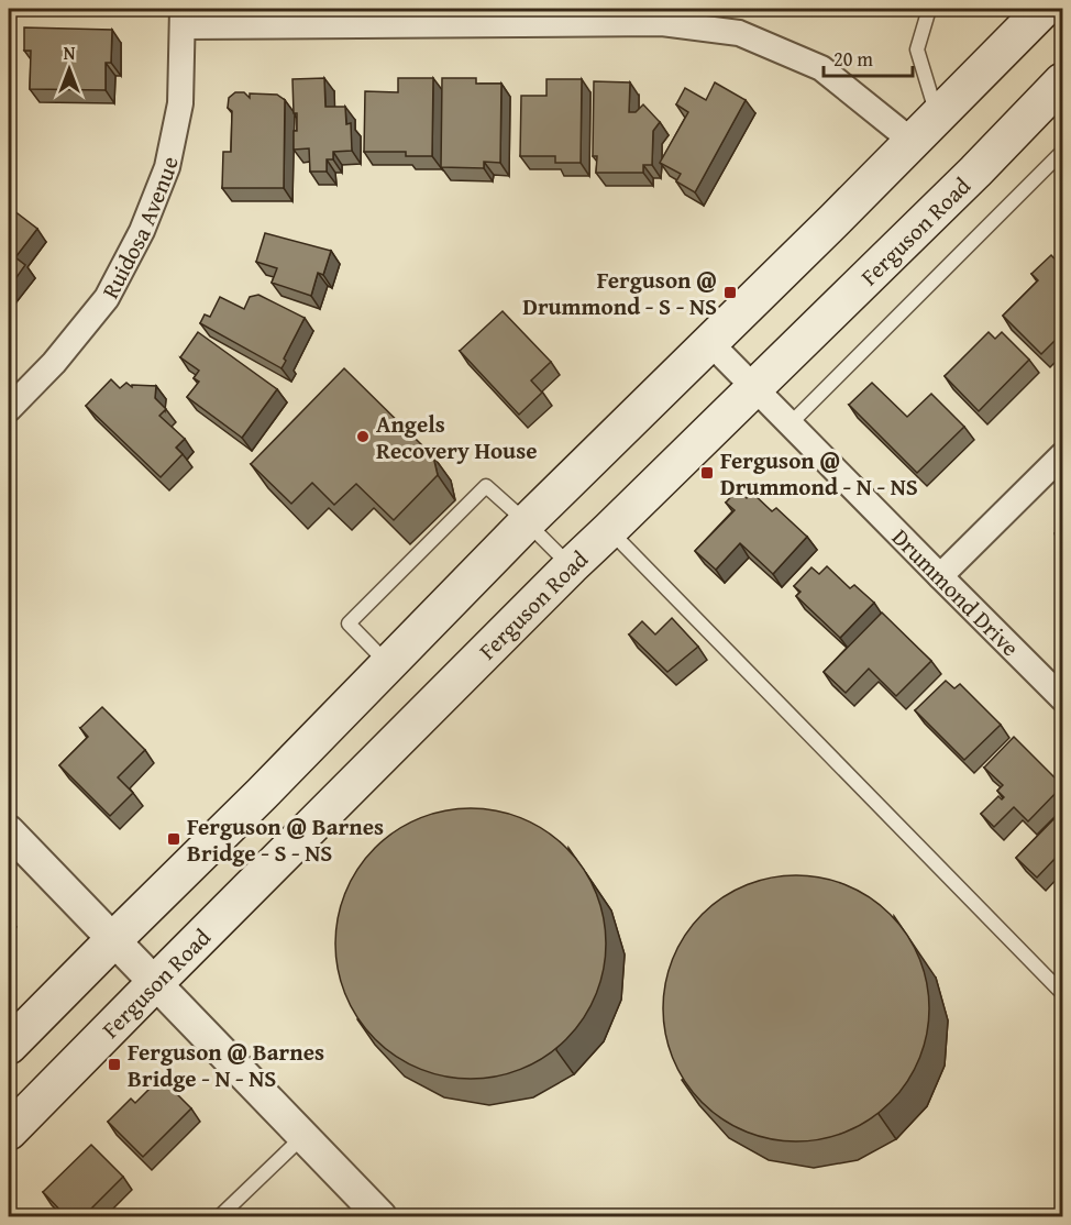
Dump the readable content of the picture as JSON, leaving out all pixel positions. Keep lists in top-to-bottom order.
{
  "streets": {
    "main road": ["Ferguson Road"],
    "street": ["Ruidosa Avenue", "Drummond Drive"]
  },
  "crossings": [
    ["Ferguson Road", "Drummond Drive"]
  ],
  "places": {
    "transit": [
      "Ferguson @ Drummond - S - NS",
      "Ferguson @ Drummond - N - NS",
      "Ferguson @ Barnes Bridge - S - NS",
      "Ferguson @ Barnes Bridge - N - NS"
    ],
    "other": ["Angels Recovery House"]
  },
  "scale_bar": "20 m",
  "north": "top"
}
